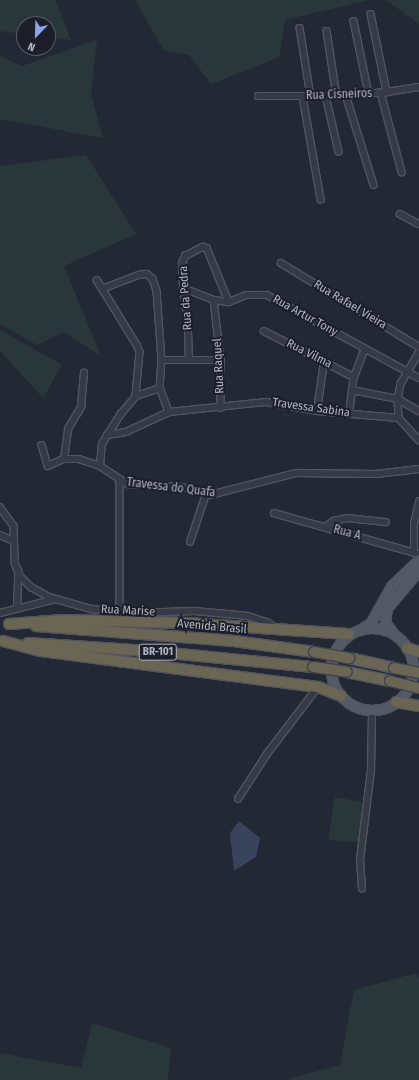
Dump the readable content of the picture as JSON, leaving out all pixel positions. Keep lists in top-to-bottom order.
{
  "streets": {
    "highway": ["Avenida Brasil", "BR-101"],
    "street": [
      "Rua Cisneiros",
      "Rua da Pedra",
      "Rua Rafael Vieira",
      "Rua Artur Tony",
      "Rua Vilma",
      "Rua Raquel",
      "Travessa Sabina",
      "Travessa do Quafa",
      "Rua A",
      "Rua Marise"
    ]
  },
  "crossings": [
    ["Rua da Pedra", "Rua Artur Tony"],
    ["Rua Artur Tony", "Rua Raquel"],
    ["Rua Raquel", "Travessa Sabina"]
  ],
  "north": "bottom left"
}
